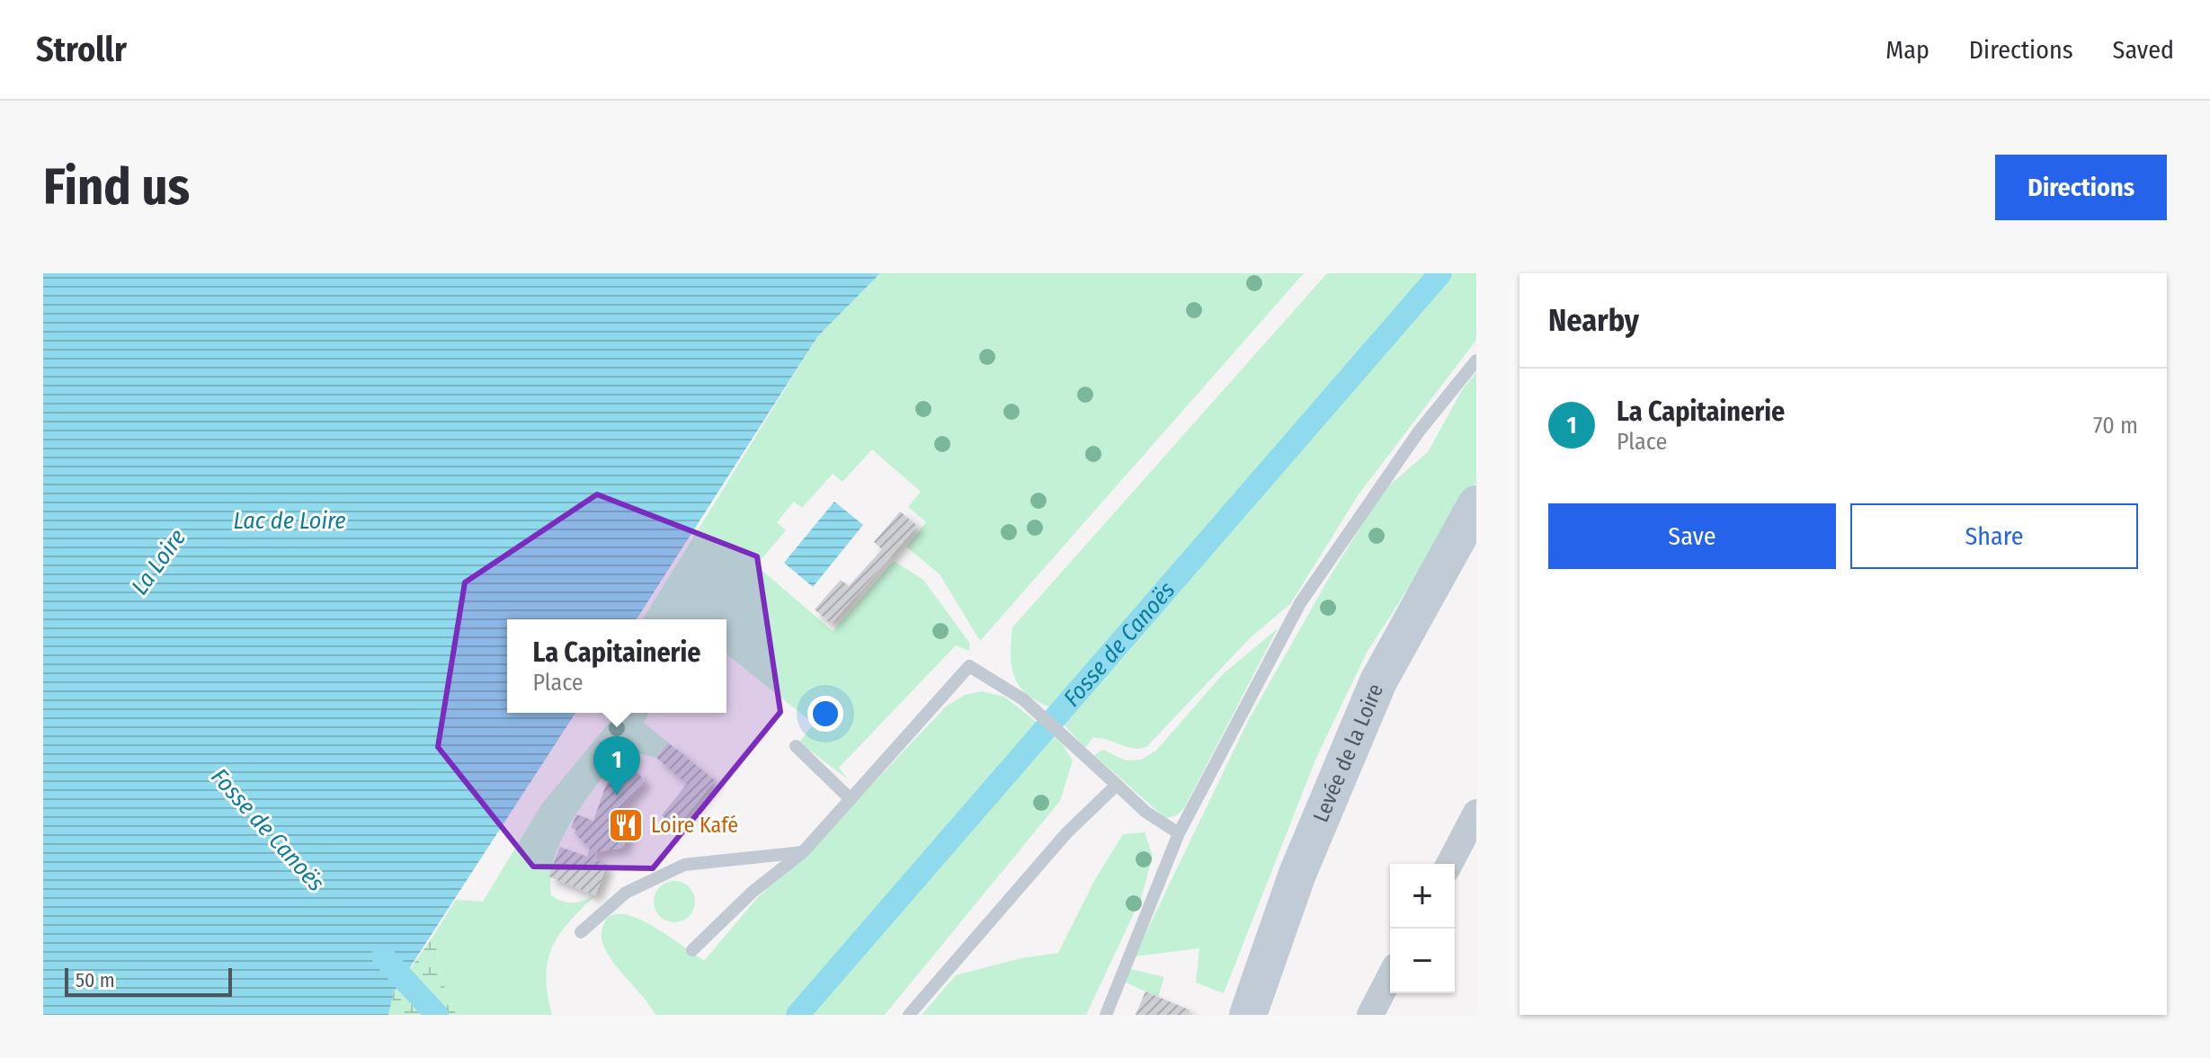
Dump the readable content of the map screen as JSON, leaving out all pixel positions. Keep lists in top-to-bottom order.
{
  "streets": {
    "main road": ["Levée de la Loire"]
  },
  "water": ["Lac de Loire", "La Loire", "Fosse de Canoës"],
  "places": {
    "restaurant": ["Loire Kafé"]
  },
  "scale_bar": "50 m",
  "page": {
    "header": "Strollr",
    "nav": ["Map", "Directions", "Saved"],
    "buttons": [
      "Directions",
      ["Save", "Share"]
    ],
    "title": "Find us",
    "heading": "Nearby",
    "list": [
      {
        "mark": "1",
        "name": "La Capitainerie",
        "note": "Place",
        "value": "70 m"
      }
    ],
    "popup": ["La Capitainerie", "Place"],
    "pins": "1",
    "map_buttons": ["+", "−"],
    "scale": "50 m"
  }
}
